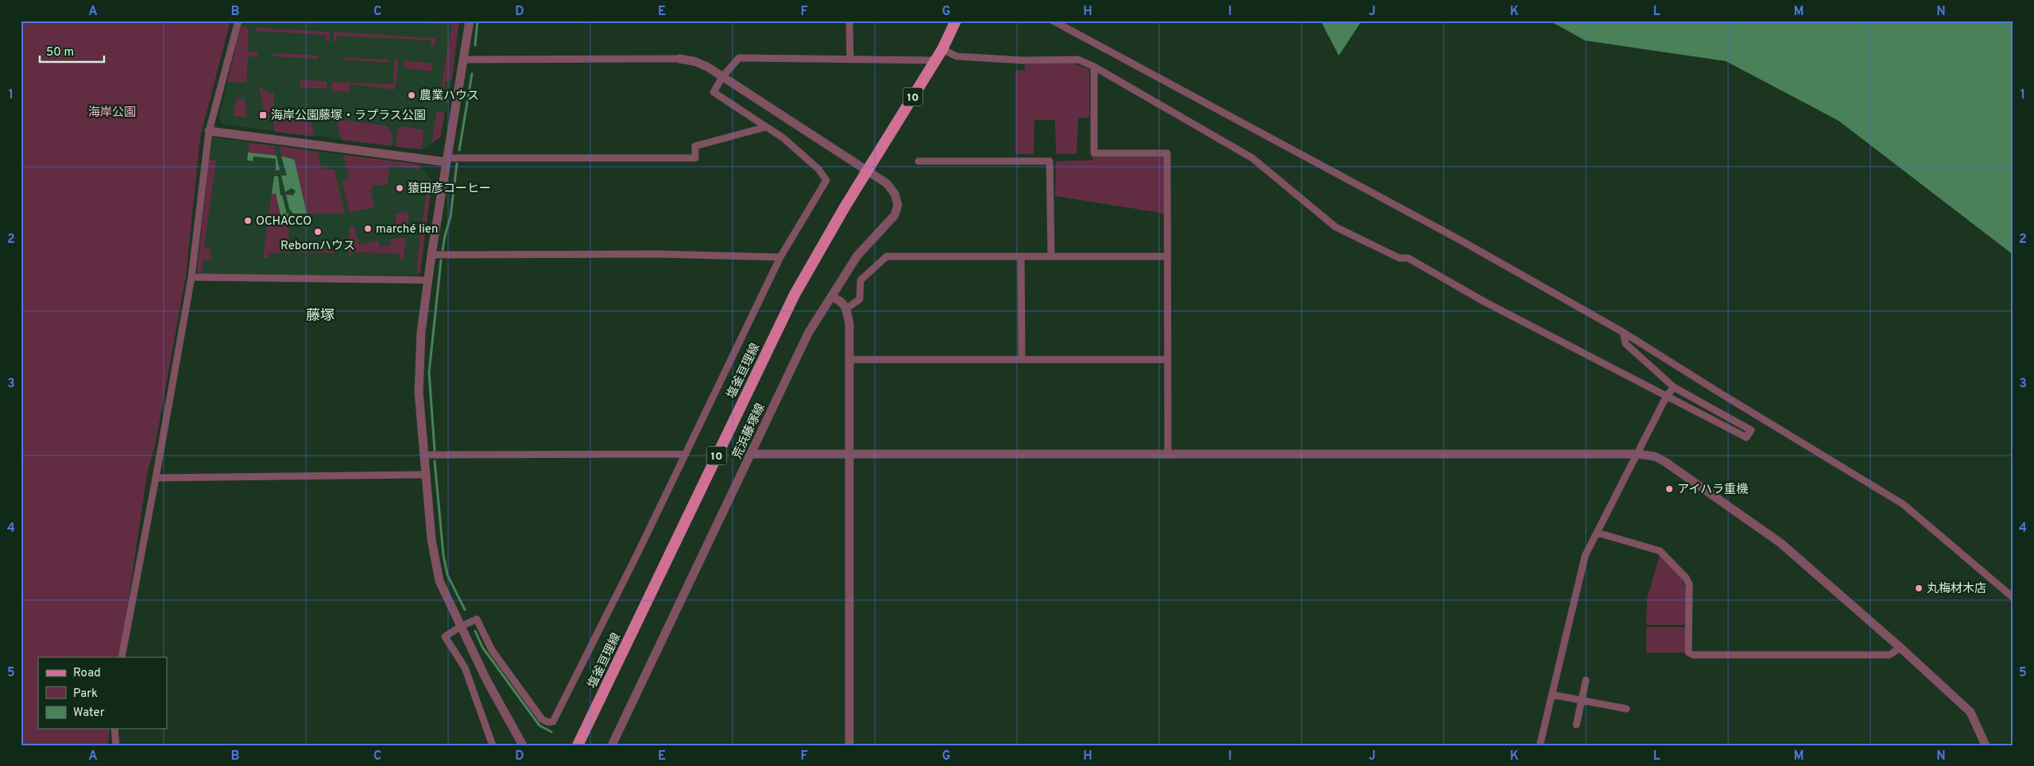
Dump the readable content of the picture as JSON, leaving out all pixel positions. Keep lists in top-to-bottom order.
{
  "streets": {
    "main road": ["10", "塩釜亘理線"],
    "street": ["荒浜藤塚線"]
  },
  "crossings": [
    ["塩釜亘理線", "荒浜藤塚線"]
  ],
  "districts": ["藤塚"],
  "parks": ["海岸公園"],
  "places": {
    "other": [
      "農業ハウス",
      "猿田彦コーヒー",
      "OCHACCO",
      "marché lien",
      "Rebornハウス",
      "アイハラ重機",
      "丸梅材木店"
    ],
    "transit": ["海岸公園藤塚・ラプラス公園"]
  },
  "legend": ["Road", "Park", "Water"],
  "scale_bar": "50 m",
  "grid": {
    "columns": [
      "A",
      "B",
      "C",
      "D",
      "E",
      "F",
      "G",
      "H",
      "I",
      "J",
      "K",
      "L",
      "M",
      "N"
    ],
    "rows": [
      "1",
      "2",
      "3",
      "4",
      "5"
    ]
  }
}
